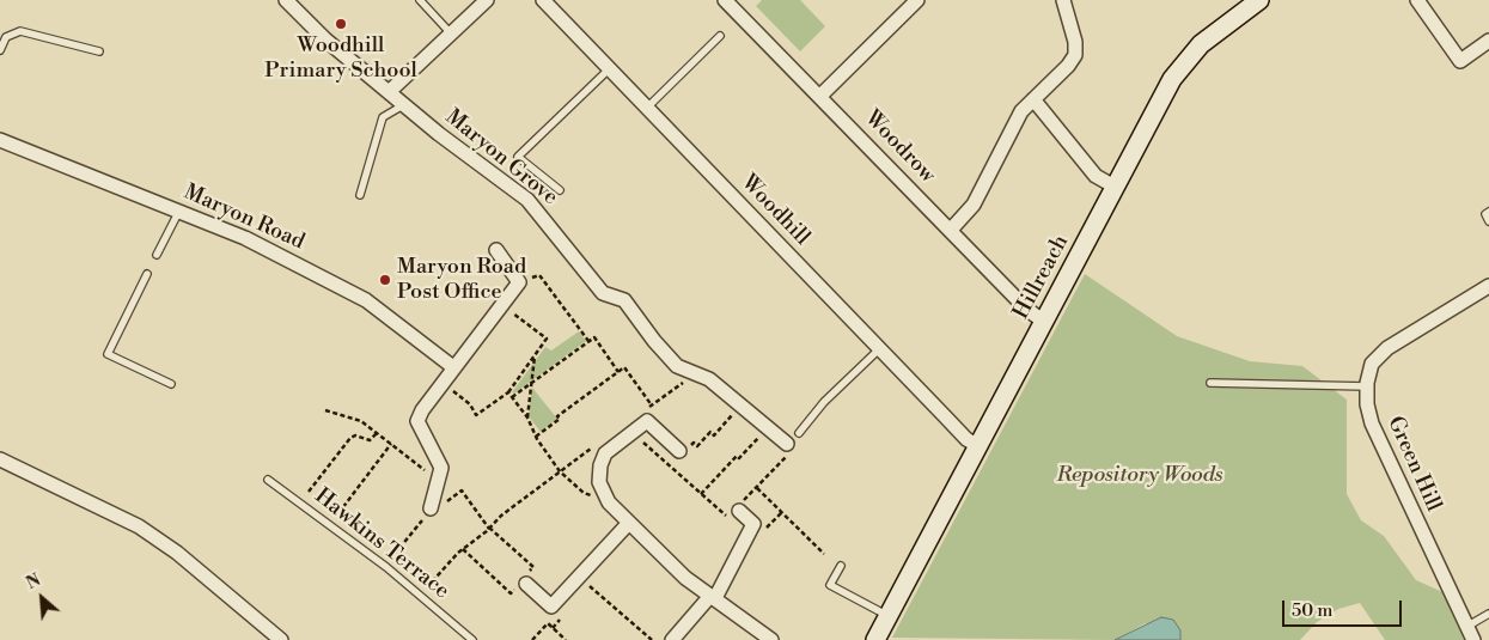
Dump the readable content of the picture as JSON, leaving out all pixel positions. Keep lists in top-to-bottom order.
{
  "streets": {
    "main road": ["Hillreach"],
    "street": [
      "Woodrow",
      "Maryon Grove",
      "Woodhill",
      "Maryon Road",
      "Green Hill"
    ],
    "lane": ["Hawkins Terrace"]
  },
  "crossings": [
    ["Woodrow", "Hillreach"],
    ["Woodhill", "Hillreach"]
  ],
  "parks": ["Repository Woods"],
  "places": ["Woodhill Primary School", "Maryon Road Post Office"],
  "scale_bar": "50 m",
  "north": "top left"
}
